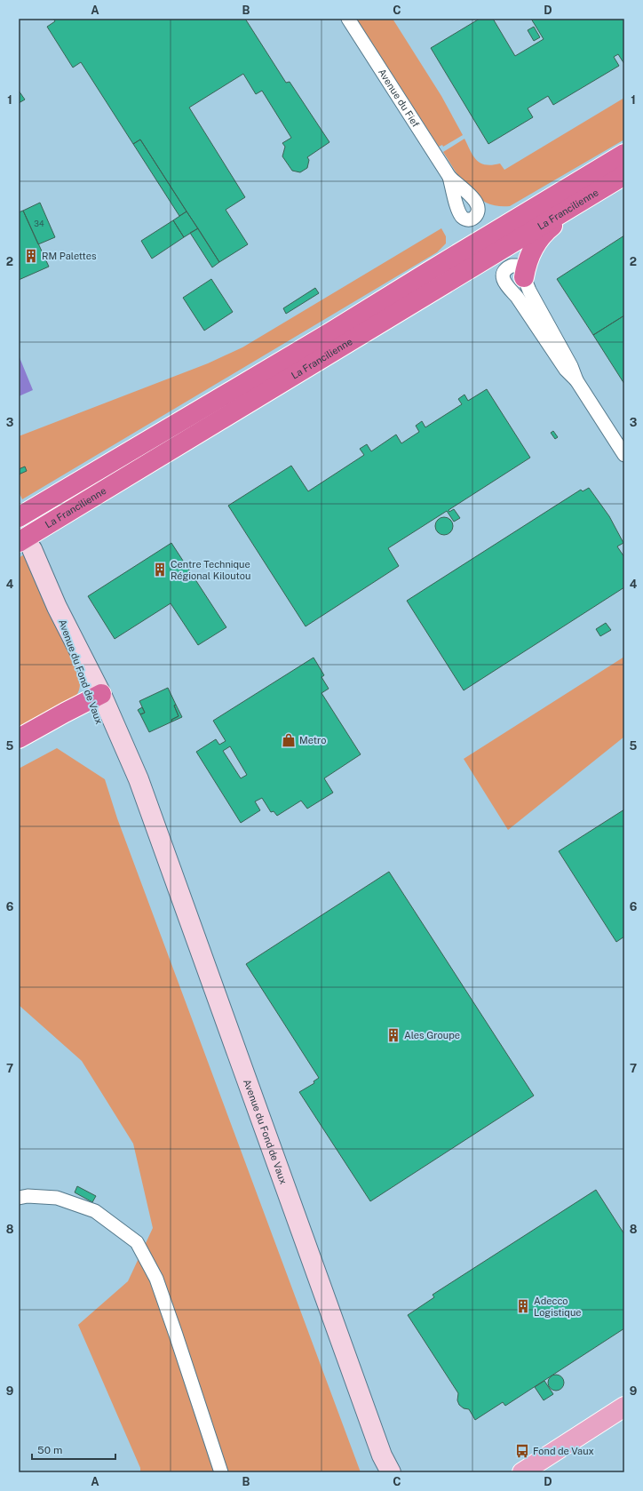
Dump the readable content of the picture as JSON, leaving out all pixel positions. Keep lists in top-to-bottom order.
{
  "streets": {
    "highway": ["La Francilienne"],
    "street": ["Avenue du Fief", "Avenue du Fond de Vaux"]
  },
  "crossings": [
    ["La Francilienne", "Avenue du Fond de Vaux"]
  ],
  "places": {
    "building": [
      "RM Palettes",
      "Centre Technique Régional Kiloutou",
      "Ales Groupe",
      "Adecco Logistique"
    ],
    "shop": ["Metro"],
    "bus stop": ["Fond de Vaux"]
  },
  "house_numbers": ["34"],
  "scale_bar": "50 m",
  "grid": {
    "columns": [
      "A",
      "B",
      "C",
      "D"
    ],
    "rows": [
      "1",
      "2",
      "3",
      "4",
      "5",
      "6",
      "7",
      "8",
      "9"
    ]
  }
}
